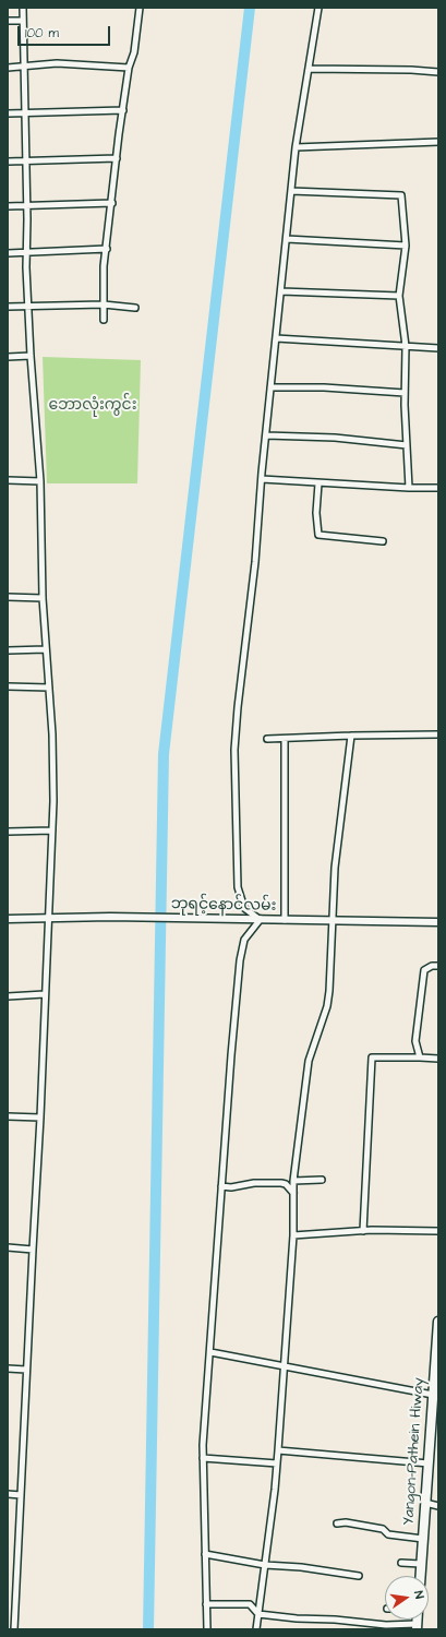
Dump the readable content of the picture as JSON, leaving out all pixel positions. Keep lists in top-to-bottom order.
{
  "streets": {
    "highway": ["Yangon-Pathein Hiway"],
    "street": ["ဘုရင့်နောင်လမ်း"]
  },
  "parks": ["ဘောလုံးကွင်း"],
  "scale_bar": "100 m",
  "north": "right"
}
